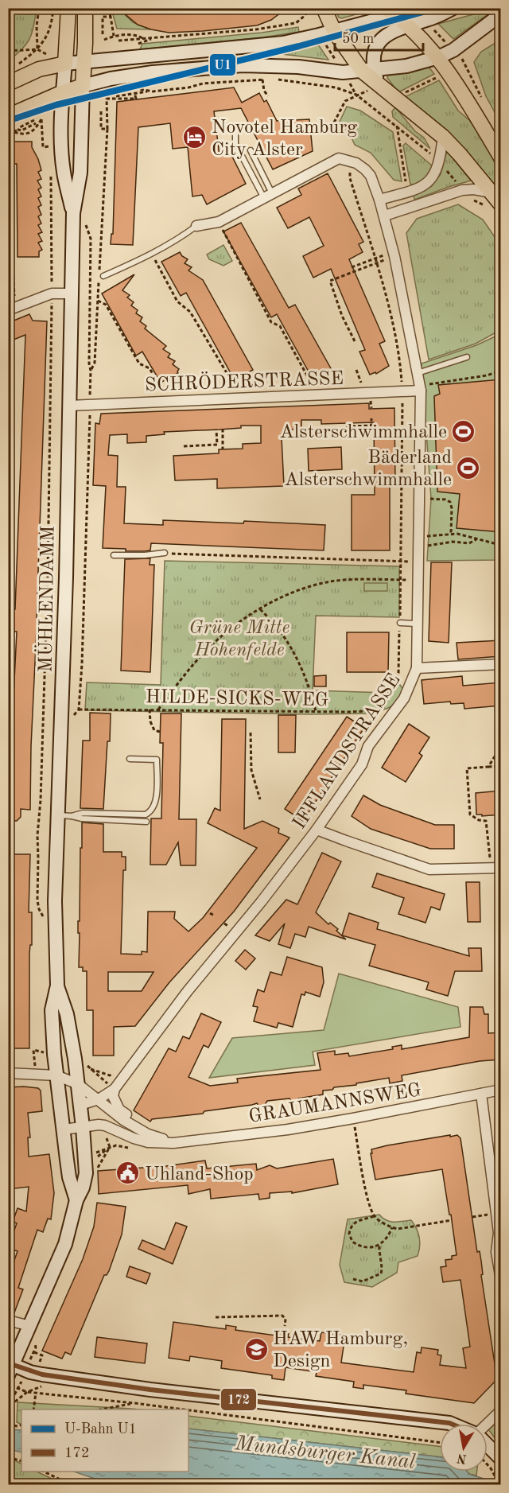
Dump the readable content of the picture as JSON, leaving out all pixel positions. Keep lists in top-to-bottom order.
{
  "streets": {
    "main road": ["MÜHLENDAMM"],
    "street": ["SCHRÖDERSTRASSE", "IFFLANDSTRASSE", "GRAUMANNSWEG"],
    "path": ["HILDE-SICKS-WEG"]
  },
  "crossings": [
    ["SCHRÖDERSTRASSE", "MÜHLENDAMM"],
    ["SCHRÖDERSTRASSE", "IFFLANDSTRASSE"],
    ["MÜHLENDAMM", "IFFLANDSTRASSE"],
    ["MÜHLENDAMM", "GRAUMANNSWEG"],
    ["HILDE-SICKS-WEG", "IFFLANDSTRASSE"],
    ["IFFLANDSTRASSE", "GRAUMANNSWEG"]
  ],
  "water": ["Mundsburger Kanal"],
  "parks": ["Grüne Mitte Hohenfelde"],
  "places": {
    "hotel": ["Novotel Hamburg City Alster"],
    "sports": ["Alsterschwimmhalle", "Bäderland Alsterschwimmhalle"],
    "public building": ["Uhland-Shop"],
    "school or university": ["HAW Hamburg, Design"]
  },
  "lines": ["metro line U1", "transit line 172"],
  "legend": ["U-Bahn U1", "172"],
  "scale_bar": "50 m",
  "north": "bottom"
}
